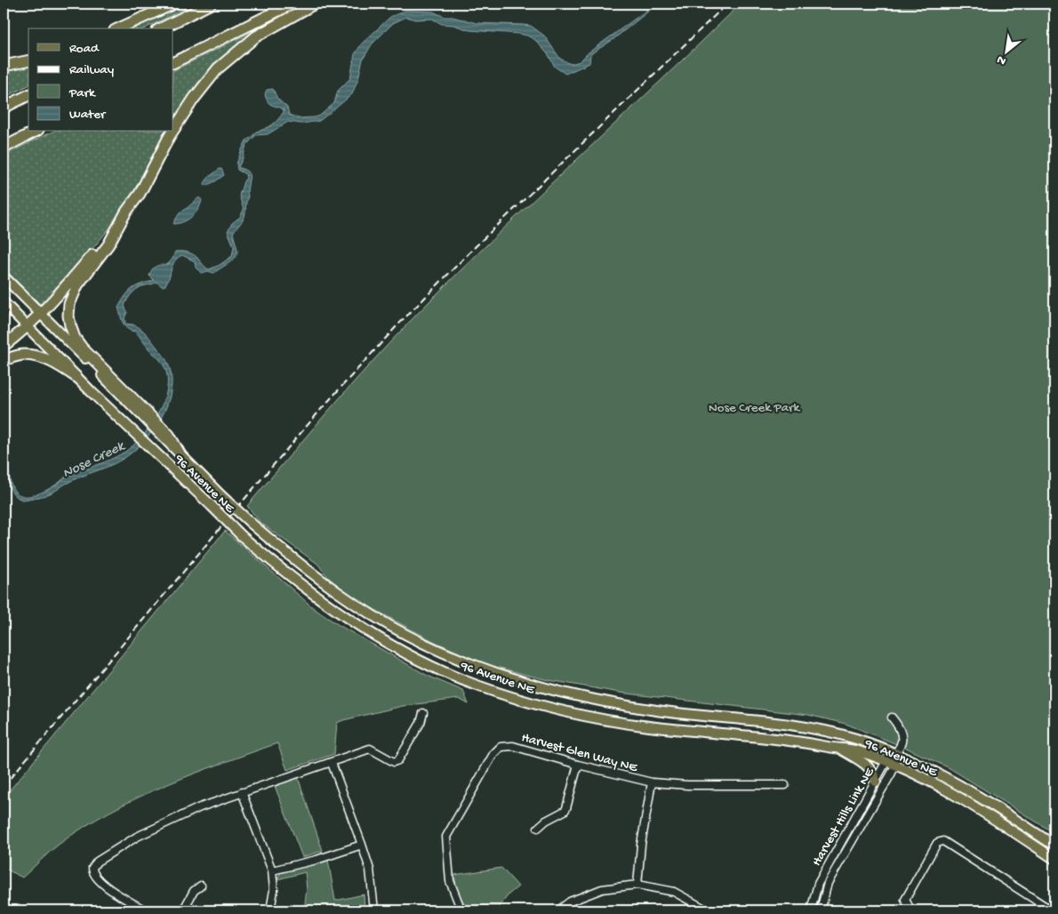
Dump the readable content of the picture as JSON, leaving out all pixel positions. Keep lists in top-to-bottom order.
{
  "streets": {
    "main road": ["96 Avenue NE"],
    "street": ["Harvest Glen Way NE", "Harvest Hills Link NE"]
  },
  "crossings": [
    ["96 Avenue NE", "Harvest Hills Link NE"]
  ],
  "water": ["Nose Creek"],
  "parks": ["Nose Creek Park"],
  "legend": [
    "Road",
    "Railway",
    "Park",
    "Water"
  ],
  "north": "bottom left"
}
